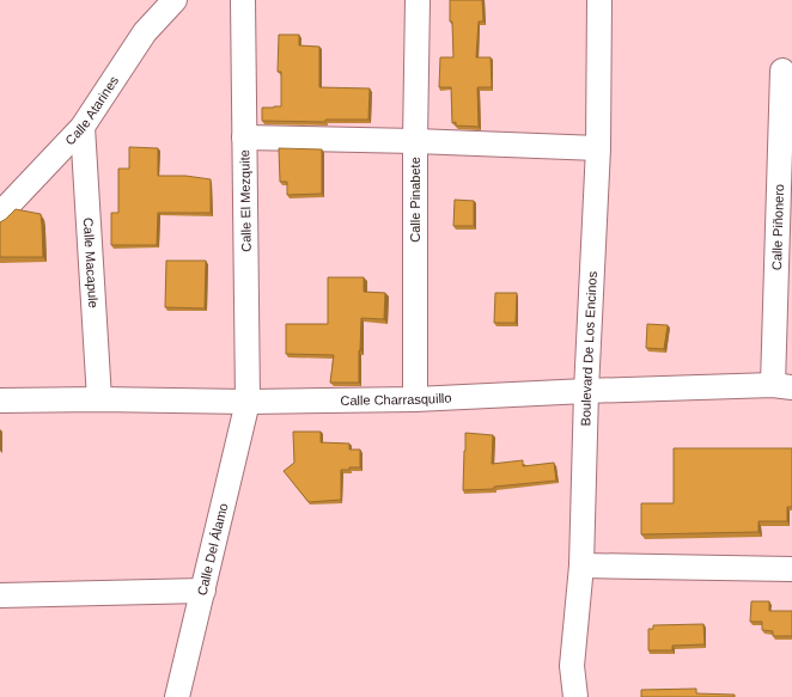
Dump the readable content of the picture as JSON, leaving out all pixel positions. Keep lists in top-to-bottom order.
{
  "streets": {
    "street": [
      "Calle Atarines",
      "Calle Pinabete",
      "Calle El Mezquite",
      "Calle Piñonero",
      "Calle Macapule",
      "Boulevard De Los Encinos",
      "Calle Charrasquillo",
      "Calle Del Álamo"
    ]
  },
  "crossings": [
    ["Calle Atarines", "Calle Macapule"],
    ["Calle Pinabete", "Calle Charrasquillo"],
    ["Calle El Mezquite", "Calle Charrasquillo"],
    ["Calle El Mezquite", "Calle Del Álamo"],
    ["Calle Piñonero", "Calle Charrasquillo"],
    ["Calle Macapule", "Calle Charrasquillo"],
    ["Boulevard De Los Encinos", "Calle Charrasquillo"],
    ["Calle Charrasquillo", "Calle Del Álamo"]
  ]
}
